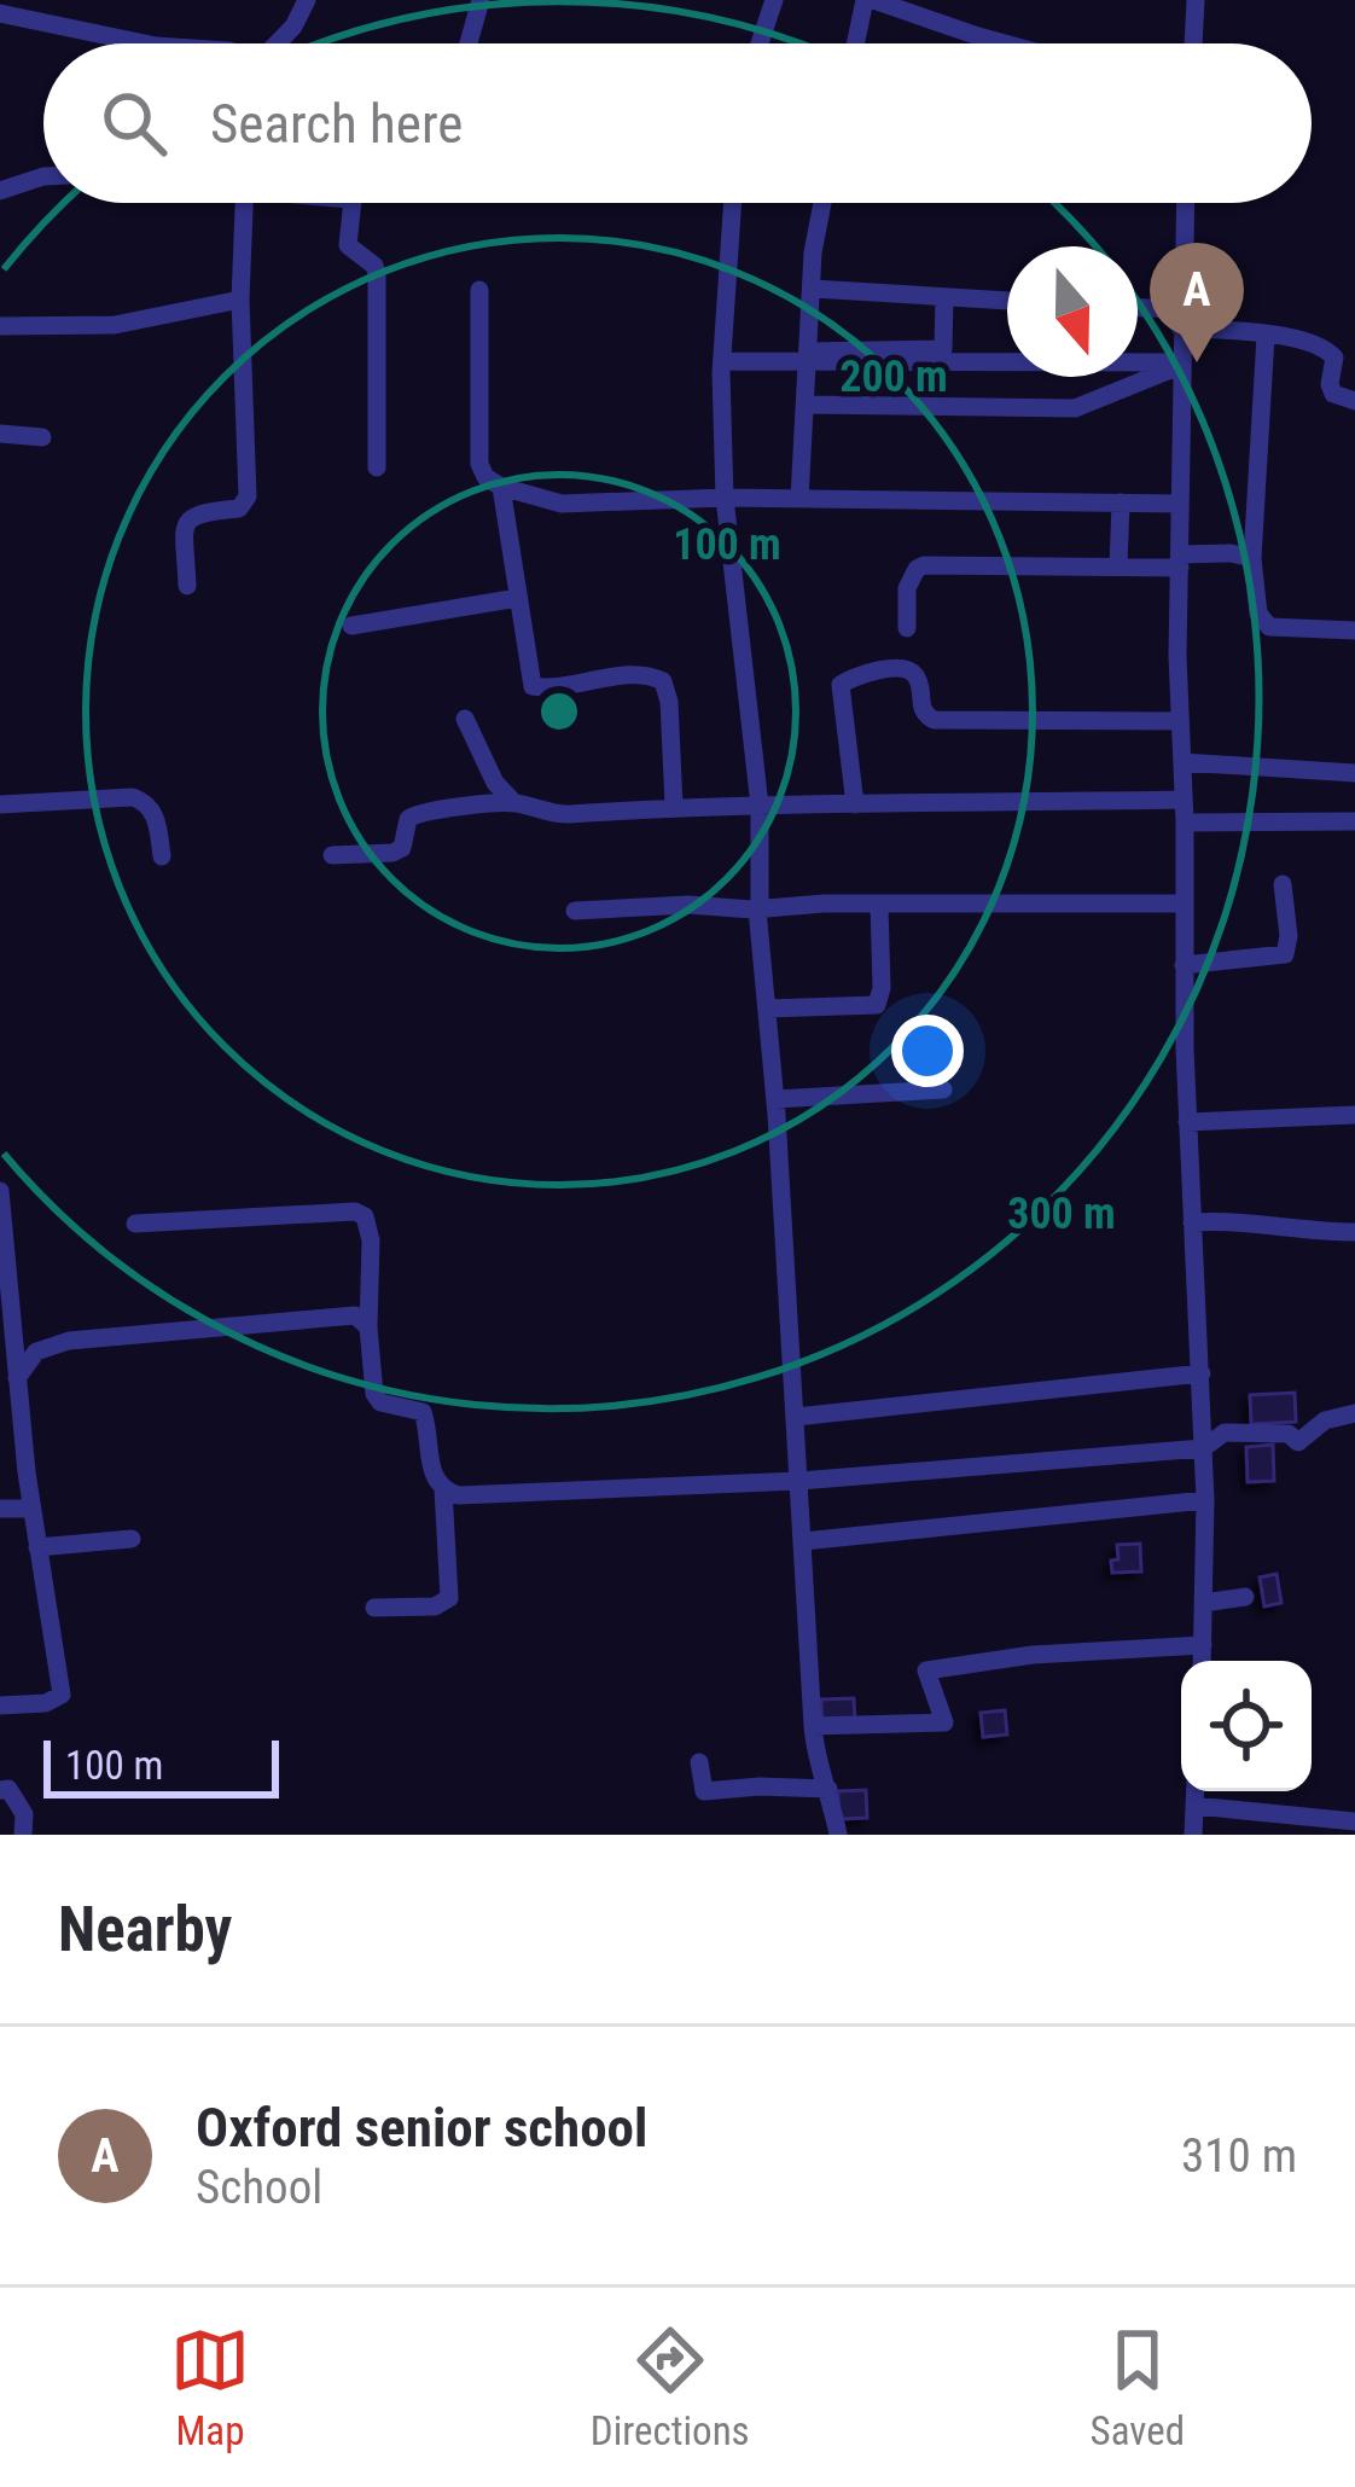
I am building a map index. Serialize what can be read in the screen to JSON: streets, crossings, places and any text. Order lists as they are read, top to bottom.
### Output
{
  "scale_bar": "100 m",
  "north": "bottom",
  "page": {
    "search": "Search here",
    "pins": "A",
    "scale": "100 m",
    "heading": "Nearby",
    "list": [
      {
        "mark": "A",
        "name": "Oxford senior school",
        "note": "School",
        "value": "310 m"
      }
    ],
    "nav": ["Map", "Directions", "Saved"]
  },
  "rings": ["200 m", "100 m", "300 m"]
}
